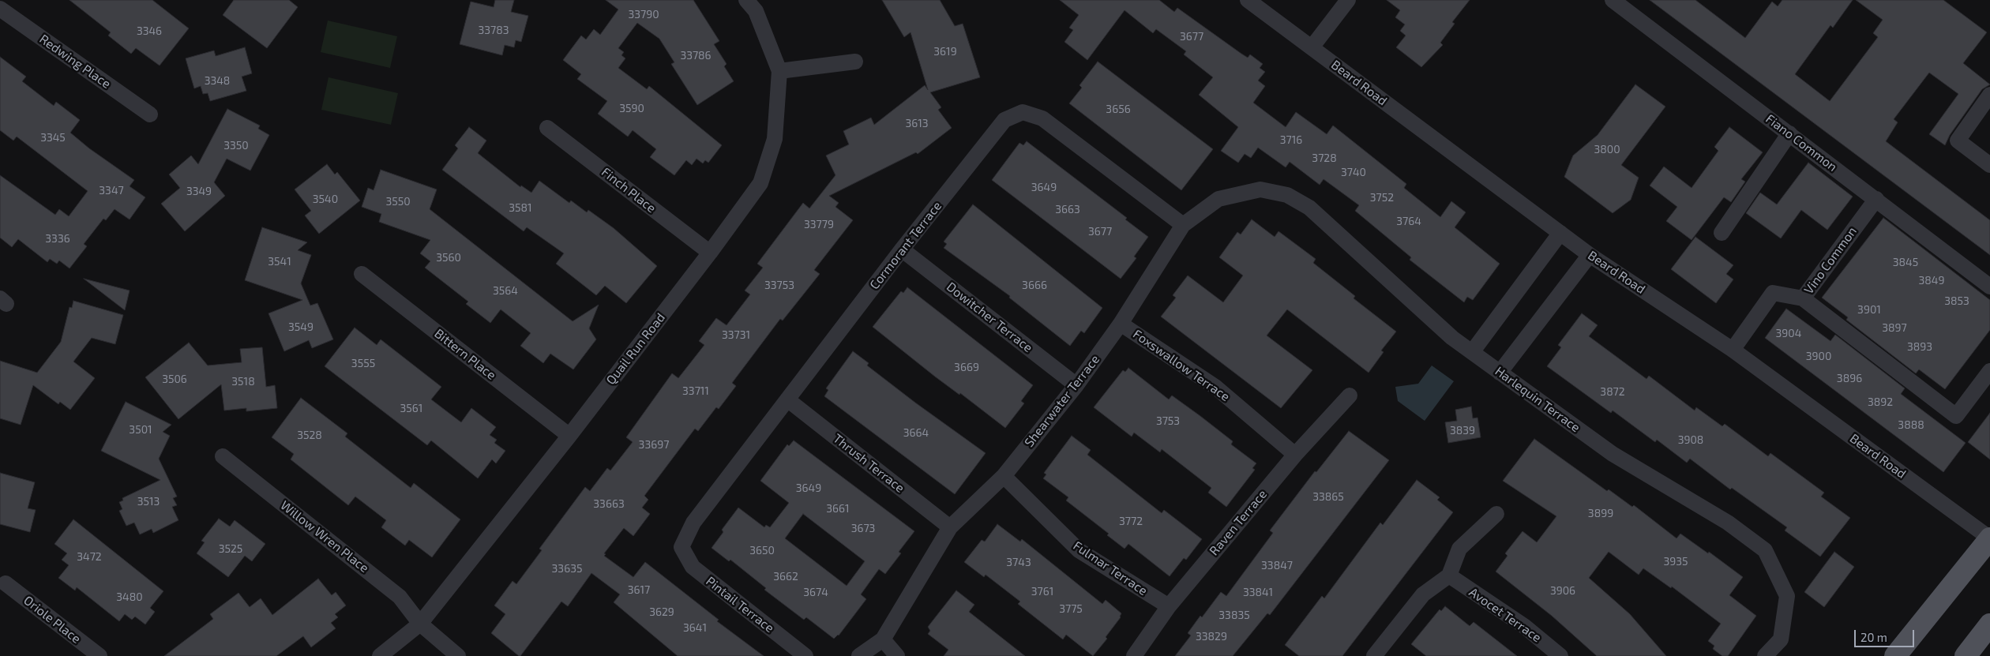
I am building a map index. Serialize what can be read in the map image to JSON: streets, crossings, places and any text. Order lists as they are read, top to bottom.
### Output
{
  "streets": {
    "street": [
      "Redwing Place",
      "Beard Road",
      "Fiano Common",
      "Finch Place",
      "Cormorant Terrace",
      "Vino Common",
      "Dowitcher Terrace",
      "Quail Run Road",
      "Bittern Place",
      "Foxswallow Terrace",
      "Harlequin Terrace",
      "Shearwater Terrace",
      "Thrush Terrace",
      "Raven Terrace",
      "Willow Wren Place",
      "Fulmar Terrace",
      "Pintail Terrace",
      "Avocet Terrace",
      "Oriole Place"
    ]
  },
  "crossings": [
    ["Beard Road", "Vino Common"],
    ["Fiano Common", "Vino Common"],
    ["Finch Place", "Quail Run Road"],
    ["Cormorant Terrace", "Dowitcher Terrace"],
    ["Cormorant Terrace", "Shearwater Terrace"],
    ["Cormorant Terrace", "Thrush Terrace"],
    ["Cormorant Terrace", "Pintail Terrace"],
    ["Dowitcher Terrace", "Shearwater Terrace"],
    ["Quail Run Road", "Bittern Place"],
    ["Quail Run Road", "Willow Wren Place"],
    ["Foxswallow Terrace", "Shearwater Terrace"],
    ["Foxswallow Terrace", "Raven Terrace"],
    ["Harlequin Terrace", "Shearwater Terrace"],
    ["Shearwater Terrace", "Thrush Terrace"],
    ["Shearwater Terrace", "Fulmar Terrace"],
    ["Raven Terrace", "Fulmar Terrace"]
  ],
  "house_numbers": [
    "33790",
    "33783",
    "3346",
    "3677",
    "3619",
    "33786",
    "3348",
    "3590",
    "3656",
    "3613",
    "3345",
    "3716",
    "3350",
    "3800",
    "3728",
    "3740",
    "3649",
    "3347",
    "3349",
    "3752",
    "3540",
    "3550",
    "3581",
    "3663",
    "3764",
    "33779",
    "3677",
    "3336",
    "3560",
    "3541",
    "3845",
    "3849",
    "33753",
    "3666",
    "3564",
    "3853",
    "3901",
    "3549",
    "3897",
    "3904",
    "33731",
    "3893",
    "3900",
    "3555",
    "3669",
    "3896",
    "3506",
    "3518",
    "33711",
    "3872",
    "3892",
    "3561",
    "3753",
    "3888",
    "3501",
    "3839",
    "3664",
    "3528",
    "3908",
    "33697",
    "3649",
    "33865",
    "3513",
    "33663",
    "3661",
    "3899",
    "3772",
    "3673",
    "3525",
    "3650",
    "3472",
    "3935",
    "3743",
    "33847",
    "33635",
    "3662",
    "3617",
    "3906",
    "3761",
    "3674",
    "33841",
    "3480",
    "3775",
    "3629",
    "33835",
    "3641",
    "33829"
  ],
  "scale_bar": "20 m"
}
